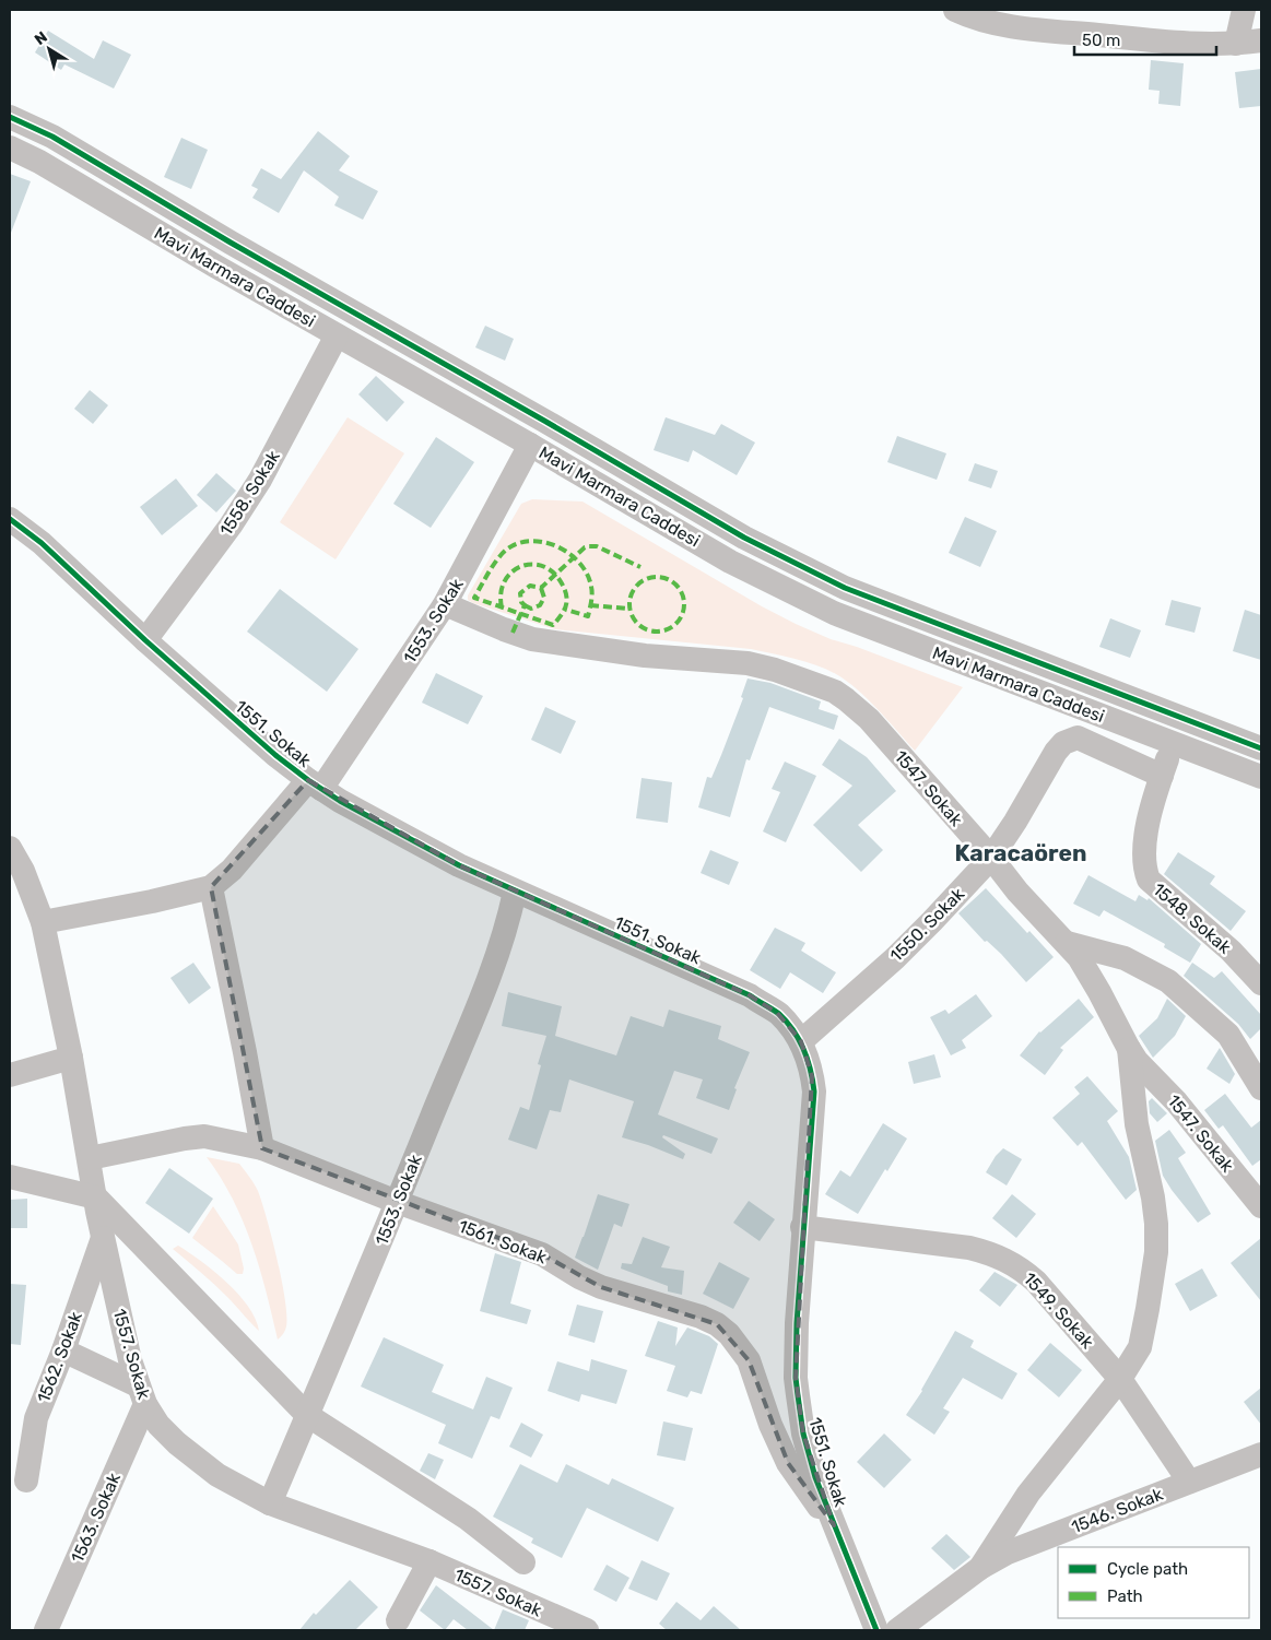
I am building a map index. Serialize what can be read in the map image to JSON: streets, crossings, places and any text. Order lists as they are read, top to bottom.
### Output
{
  "streets": {
    "street": [
      "Mavi Marmara Caddesi",
      "1558. Sokak",
      "1553. Sokak",
      "1551. Sokak",
      "1547. Sokak",
      "1548. Sokak",
      "1550. Sokak",
      "1561. Sokak",
      "1549. Sokak",
      "1557. Sokak",
      "1562. Sokak",
      "1546. Sokak",
      "1563. Sokak"
    ]
  },
  "crossings": [
    ["Mavi Marmara Caddesi", "1558. Sokak"],
    ["Mavi Marmara Caddesi", "1553. Sokak"],
    ["Mavi Marmara Caddesi", "1548. Sokak"],
    ["1558. Sokak", "1551. Sokak"],
    ["1553. Sokak", "1551. Sokak"],
    ["1553. Sokak", "1547. Sokak"],
    ["1553. Sokak", "1561. Sokak"],
    ["1553. Sokak", "1557. Sokak"],
    ["1551. Sokak", "1550. Sokak"],
    ["1551. Sokak", "1561. Sokak"],
    ["1551. Sokak", "1549. Sokak"],
    ["1547. Sokak", "1550. Sokak"],
    ["1548. Sokak", "1550. Sokak"],
    ["1561. Sokak", "1557. Sokak"],
    ["1549. Sokak", "1546. Sokak"],
    ["1557. Sokak", "1562. Sokak"],
    ["1557. Sokak", "1563. Sokak"]
  ],
  "districts": ["Karacaören"],
  "legend": ["Cycle path", "Path"],
  "scale_bar": "50 m",
  "north": "top left"
}
